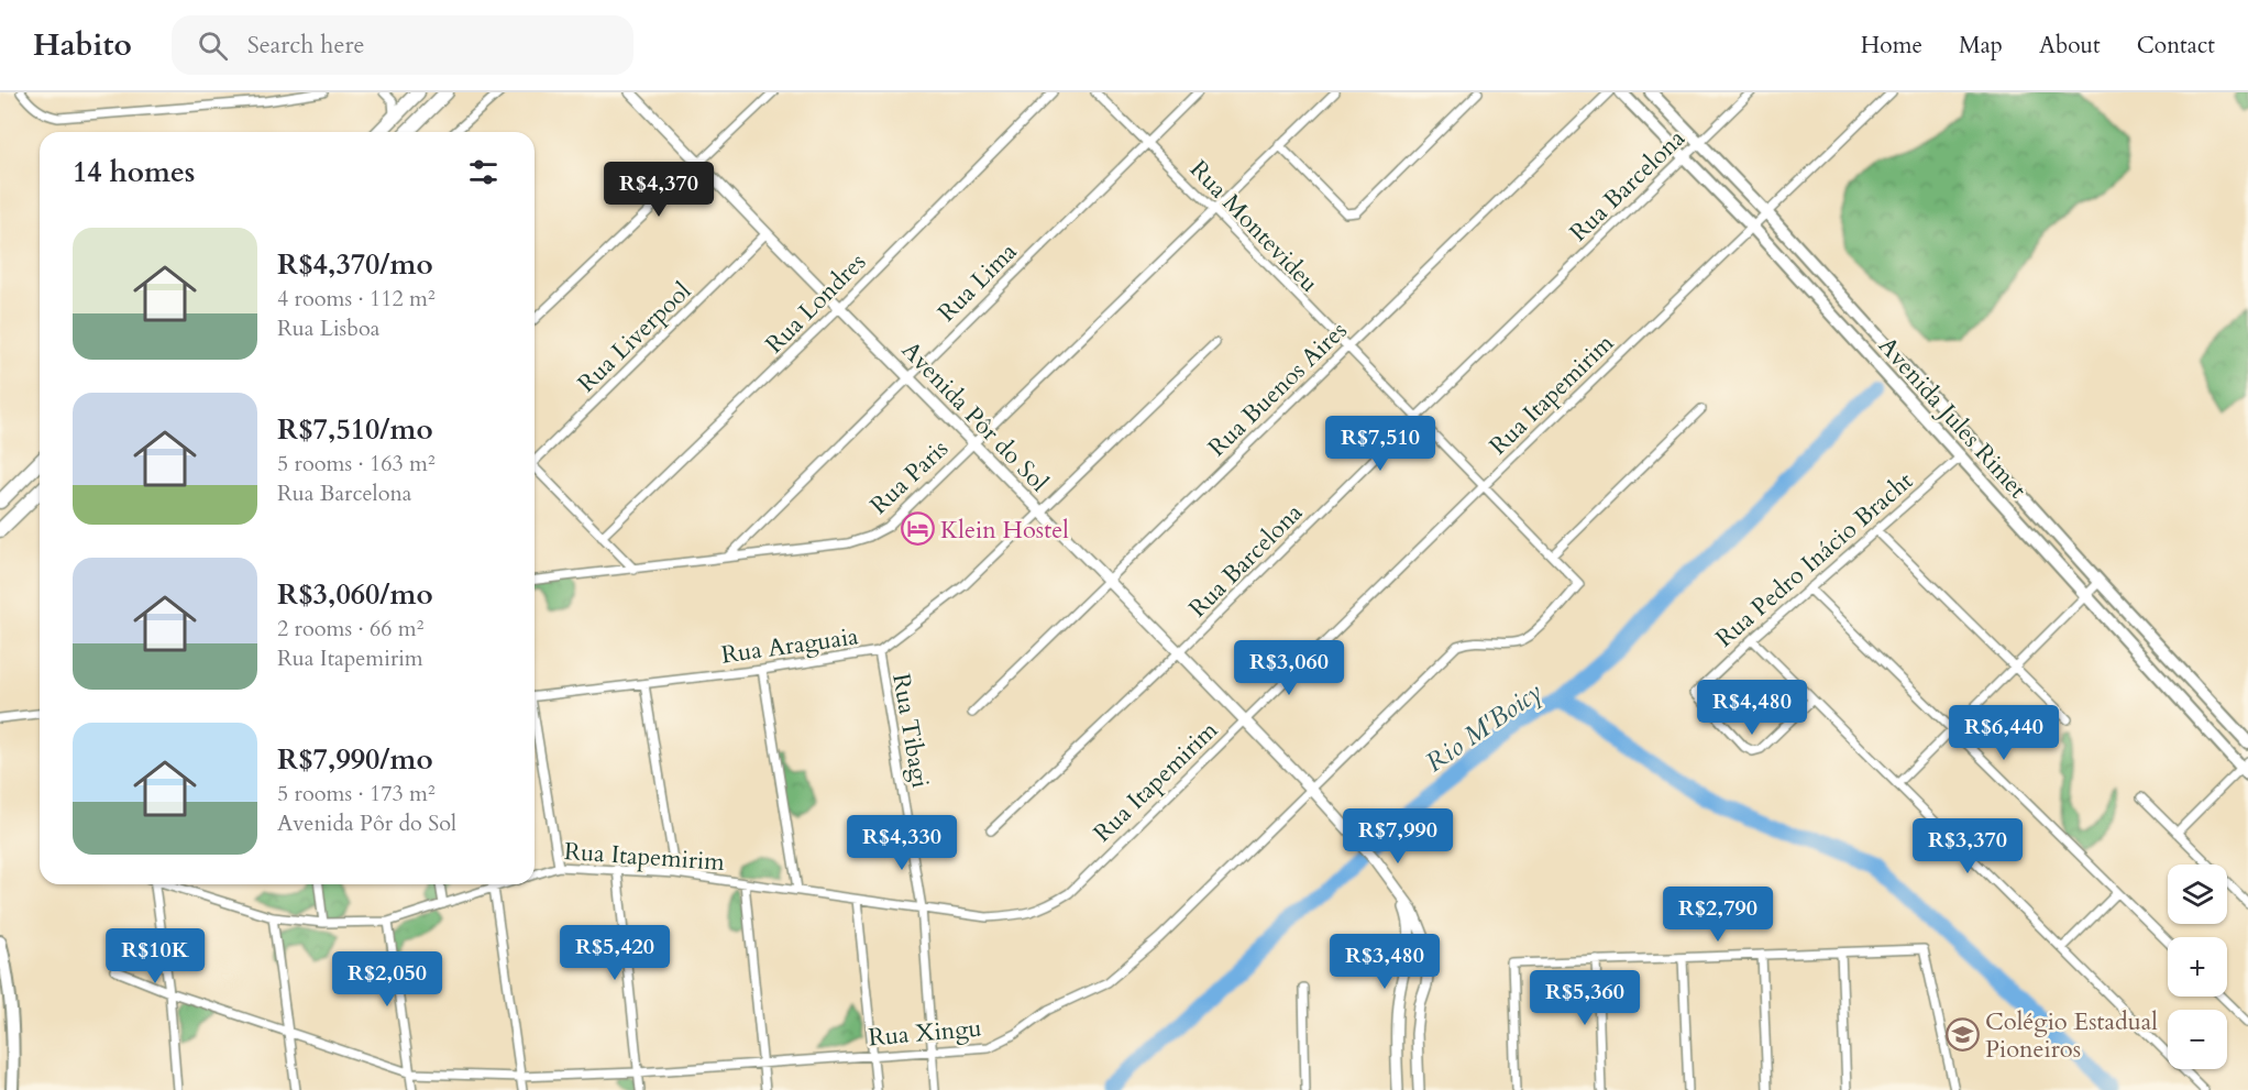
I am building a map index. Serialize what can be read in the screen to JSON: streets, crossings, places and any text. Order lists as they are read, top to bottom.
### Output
{
  "streets": {
    "main road": ["Avenida Jules Rimet"],
    "street": [
      "Rua Barcelona",
      "Rua Montevideu",
      "Rua Lima",
      "Rua Londres",
      "Rua Liverpool",
      "Rua Buenos Aires",
      "Rua Itapemirim",
      "Avenida Pôr do Sol",
      "Rua Paris",
      "Rua Pedro Inácio Bracht",
      "Rua Araguaia",
      "Rua Tibagi",
      "Rua Xingu"
    ]
  },
  "crossings": [
    ["Rua Barcelona", "Rua Montevideu"],
    ["Rua Barcelona", "Avenida Pôr do Sol"],
    ["Rua Barcelona", "Avenida Jules Rimet"],
    ["Rua Montevideu", "Rua Lima"],
    ["Rua Montevideu", "Rua Buenos Aires"],
    ["Rua Montevideu", "Rua Itapemirim"],
    ["Rua Montevideu", "Rua Paris"],
    ["Rua Montevideu", "Rua Xingu"],
    ["Rua Lima", "Avenida Pôr do Sol"],
    ["Rua Lima", "Rua Paris"],
    ["Rua Londres", "Avenida Pôr do Sol"],
    ["Rua Liverpool", "Avenida Pôr do Sol"],
    ["Rua Buenos Aires", "Avenida Pôr do Sol"],
    ["Rua Itapemirim", "Avenida Pôr do Sol"],
    ["Rua Itapemirim", "Avenida Jules Rimet"],
    ["Rua Itapemirim", "Rua Tibagi"],
    ["Avenida Pôr do Sol", "Rua Paris"],
    ["Avenida Pôr do Sol", "Rua Araguaia"],
    ["Avenida Pôr do Sol", "Rua Xingu"],
    ["Avenida Jules Rimet", "Rua Pedro Inácio Bracht"],
    ["Rua Araguaia", "Rua Tibagi"],
    ["Rua Tibagi", "Rua Xingu"]
  ],
  "water": ["Rio M'Boicy"],
  "places": {
    "hotel": ["Klein Hostel"],
    "school or university": ["Colégio Estadual Pioneiros"]
  },
  "page": {
    "header": "Habito",
    "search": "Search here",
    "nav": [
      "Home",
      "Map",
      "About",
      "Contact"
    ],
    "heading": "14 homes",
    "price": [
      "R$4,370",
      "R$7,510",
      "R$3,060",
      "R$4,480",
      "R$6,440",
      "R$7,990",
      "R$4,330",
      "R$3,370",
      "R$2,790",
      "R$5,420",
      "R$10K",
      "R$3,480",
      "R$2,050",
      "R$5,360"
    ],
    "list": [
      {
        "name": "R$4,370/mo",
        "note": "4 rooms · 112 m² · Rua Lisboa"
      },
      {
        "name": "R$7,510/mo",
        "note": "5 rooms · 163 m² · Rua Barcelona"
      },
      {
        "name": "R$3,060/mo",
        "note": "2 rooms · 66 m² · Rua Itapemirim"
      },
      {
        "name": "R$7,990/mo",
        "note": "5 rooms · 173 m² · Avenida Pôr do Sol"
      }
    ],
    "map_buttons": ["+", "−"]
  }
}
